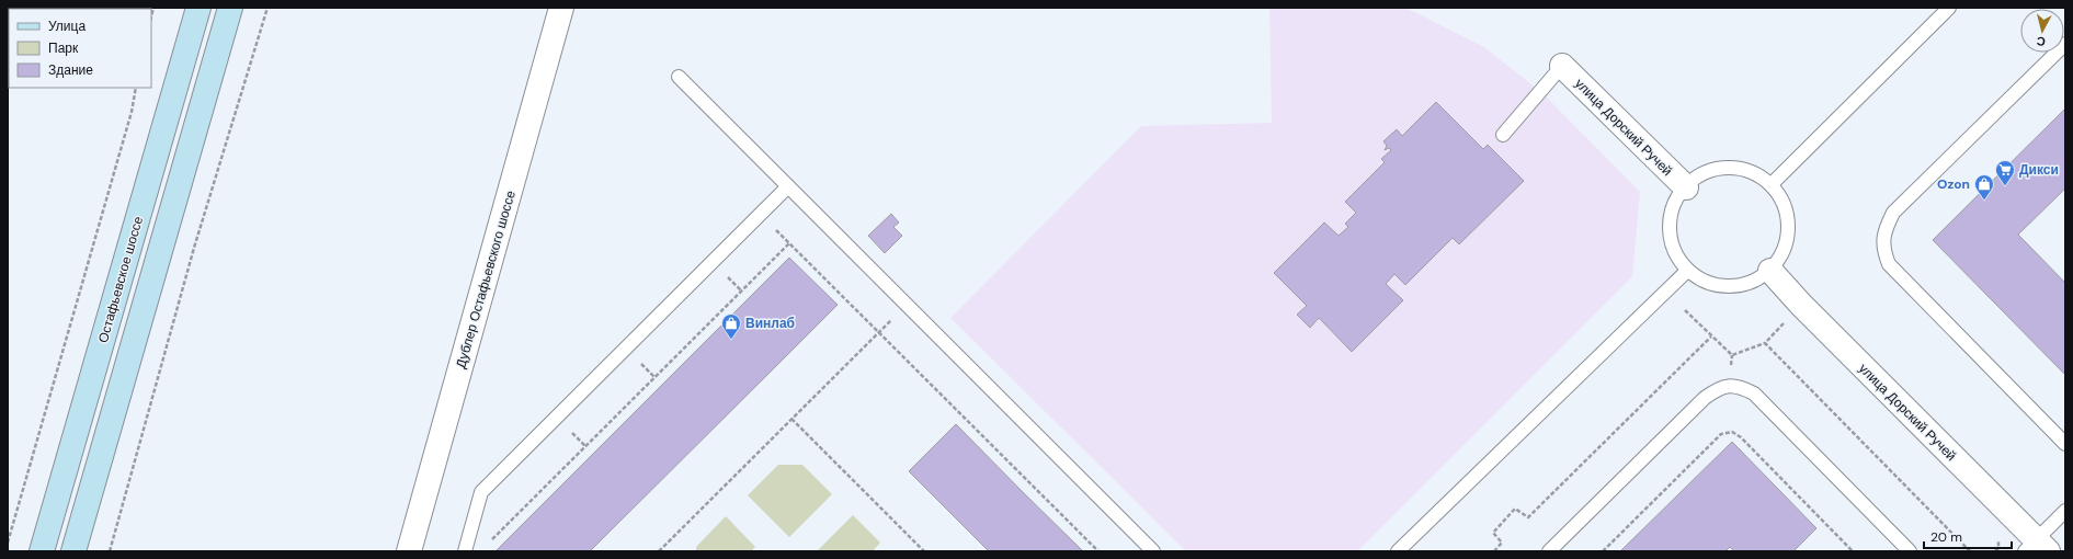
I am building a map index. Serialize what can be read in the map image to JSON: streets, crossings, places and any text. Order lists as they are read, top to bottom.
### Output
{
  "streets": {
    "main road": ["Остафьевское шоссе"],
    "street": ["улица Дорский Ручей", "Дублер Остафьевского шоссе"]
  },
  "places": {
    "supermarket": ["Дикси"],
    "shop": ["Ozon", "Винлаб"]
  },
  "legend": ["Улица", "Парк", "Здание"],
  "scale_bar": "20 m",
  "north": "bottom"
}
